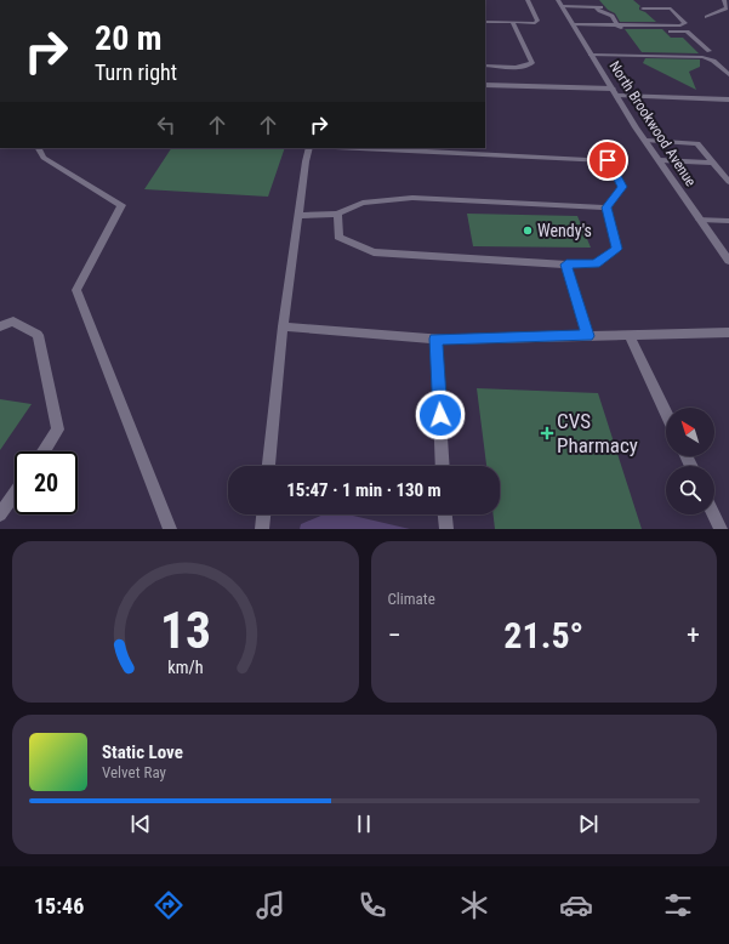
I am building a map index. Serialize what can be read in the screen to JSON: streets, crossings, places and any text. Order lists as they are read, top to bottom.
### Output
{
  "streets": {
    "street": ["North Brookwood Avenue"]
  },
  "places": {
    "other": ["Wendy's"],
    "health": ["CVS Pharmacy"]
  },
  "north": "top left",
  "page": {
    "turn": ["20 m", "Turn right"],
    "limit": "20",
    "trip": "15:47 · 1 min · 130 m",
    "tile": "Climate",
    "heat": ["−", "21.5°", "+"],
    "song": ["Static Love", "Velvet Ray"],
    "tabs": "15:46",
    "gauge": ["13", "km/h"]
  }
}
